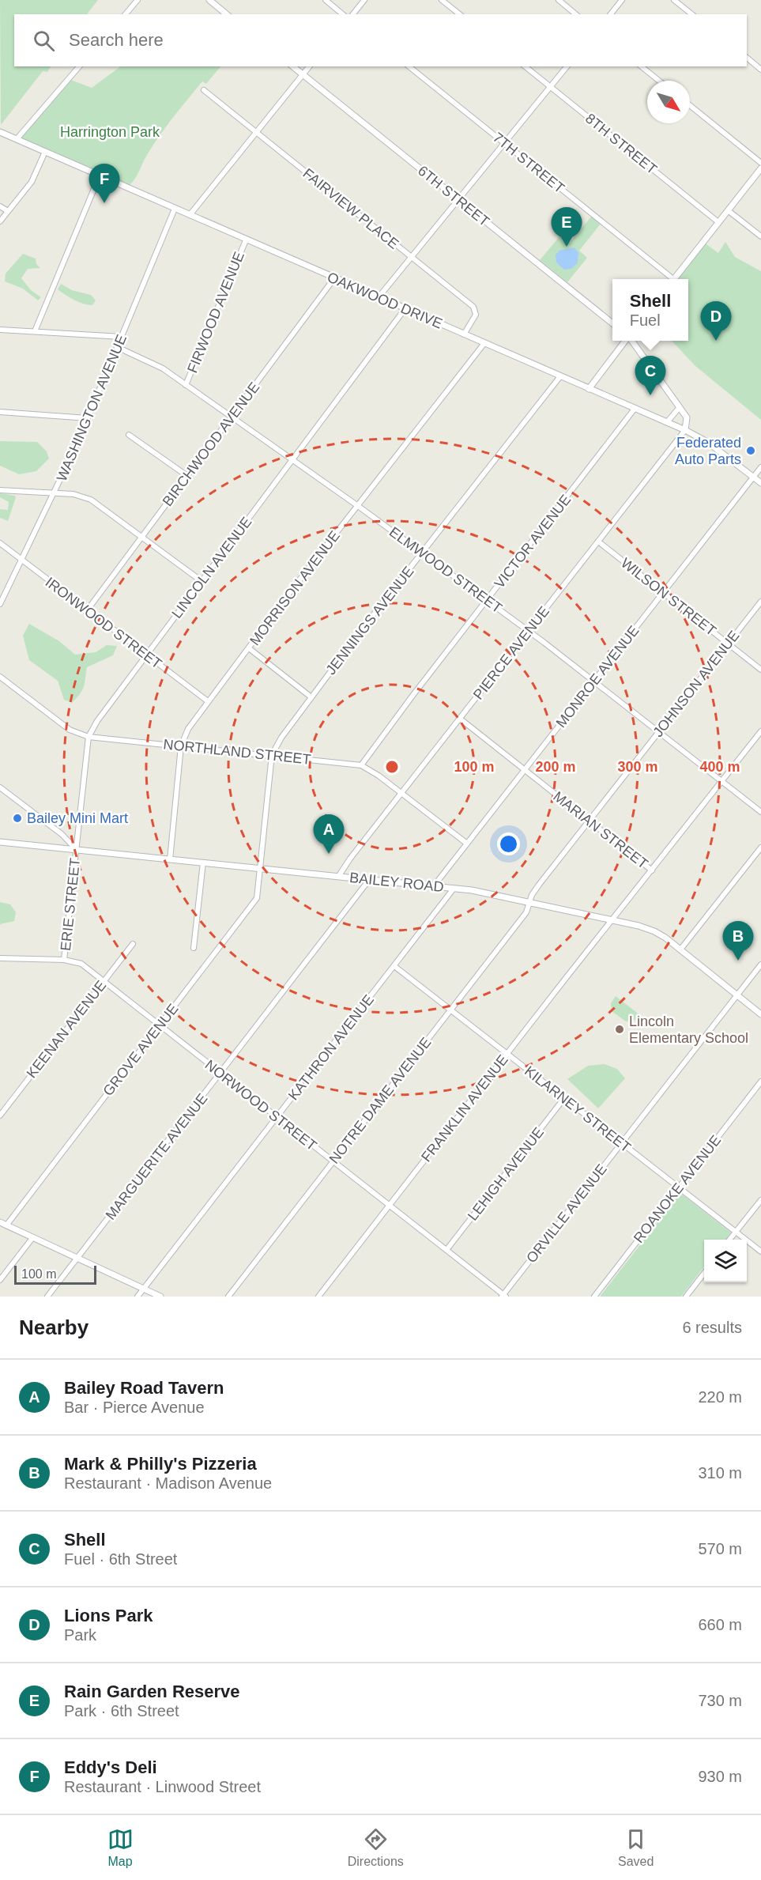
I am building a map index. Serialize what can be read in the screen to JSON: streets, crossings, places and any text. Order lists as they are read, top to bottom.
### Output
{
  "streets": {
    "street": [
      "8TH STREET",
      "7TH STREET",
      "6TH STREET",
      "FAIRVIEW PLACE",
      "OAKWOOD DRIVE",
      "FIRWOOD AVENUE",
      "WASHINGTON AVENUE",
      "BIRCHWOOD AVENUE",
      "VICTOR AVENUE",
      "LINCOLN AVENUE",
      "ELMWOOD STREET",
      "MORRISON AVENUE",
      "WILSON STREET",
      "JENNINGS AVENUE",
      "IRONWOOD STREET",
      "PIERCE AVENUE",
      "MONROE AVENUE",
      "JOHNSON AVENUE",
      "NORTHLAND STREET",
      "MARIAN STREET",
      "BAILEY ROAD",
      "ERIE STREET",
      "KEENAN AVENUE",
      "KATHRON AVENUE",
      "GROVE AVENUE",
      "NOTRE DAME AVENUE",
      "NORWOOD STREET",
      "FRANKLIN AVENUE",
      "KILARNEY STREET",
      "MARGUERITE AVENUE",
      "LEHIGH AVENUE",
      "ROANOKE AVENUE",
      "ORVILLE AVENUE"
    ]
  },
  "crossings": [
    ["FAIRVIEW PLACE", "OAKWOOD DRIVE"],
    ["OAKWOOD DRIVE", "FIRWOOD AVENUE"],
    ["OAKWOOD DRIVE", "WASHINGTON AVENUE"],
    ["OAKWOOD DRIVE", "BIRCHWOOD AVENUE"],
    ["OAKWOOD DRIVE", "VICTOR AVENUE"],
    ["OAKWOOD DRIVE", "LINCOLN AVENUE"],
    ["OAKWOOD DRIVE", "MORRISON AVENUE"],
    ["OAKWOOD DRIVE", "JENNINGS AVENUE"],
    ["OAKWOOD DRIVE", "PIERCE AVENUE"],
    ["OAKWOOD DRIVE", "MONROE AVENUE"],
    ["FIRWOOD AVENUE", "ELMWOOD STREET"],
    ["WASHINGTON AVENUE", "ELMWOOD STREET"],
    ["WASHINGTON AVENUE", "IRONWOOD STREET"],
    ["BIRCHWOOD AVENUE", "ELMWOOD STREET"],
    ["BIRCHWOOD AVENUE", "IRONWOOD STREET"],
    ["VICTOR AVENUE", "ELMWOOD STREET"],
    ["VICTOR AVENUE", "NORTHLAND STREET"],
    ["LINCOLN AVENUE", "ELMWOOD STREET"],
    ["LINCOLN AVENUE", "IRONWOOD STREET"],
    ["LINCOLN AVENUE", "NORTHLAND STREET"],
    ["LINCOLN AVENUE", "BAILEY ROAD"],
    ["LINCOLN AVENUE", "ERIE STREET"],
    ["ELMWOOD STREET", "MORRISON AVENUE"],
    ["ELMWOOD STREET", "JENNINGS AVENUE"],
    ["ELMWOOD STREET", "PIERCE AVENUE"],
    ["ELMWOOD STREET", "MONROE AVENUE"],
    ["ELMWOOD STREET", "JOHNSON AVENUE"],
    ["ELMWOOD STREET", "FRANKLIN AVENUE"],
    ["MORRISON AVENUE", "IRONWOOD STREET"],
    ["MORRISON AVENUE", "NORTHLAND STREET"],
    ["MORRISON AVENUE", "BAILEY ROAD"],
    ["WILSON STREET", "PIERCE AVENUE"],
    ["WILSON STREET", "MONROE AVENUE"],
    ["WILSON STREET", "JOHNSON AVENUE"],
    ["JENNINGS AVENUE", "NORTHLAND STREET"],
    ["JENNINGS AVENUE", "BAILEY ROAD"],
    ["JENNINGS AVENUE", "GROVE AVENUE"],
    ["PIERCE AVENUE", "NORTHLAND STREET"],
    ["PIERCE AVENUE", "MARIAN STREET"],
    ["PIERCE AVENUE", "BAILEY ROAD"],
    ["MONROE AVENUE", "NORTHLAND STREET"],
    ["MONROE AVENUE", "MARIAN STREET"],
    ["MONROE AVENUE", "BAILEY ROAD"],
    ["JOHNSON AVENUE", "MARIAN STREET"],
    ["JOHNSON AVENUE", "BAILEY ROAD"],
    ["JOHNSON AVENUE", "NOTRE DAME AVENUE"],
    ["MARIAN STREET", "FRANKLIN AVENUE"],
    ["BAILEY ROAD", "ERIE STREET"],
    ["BAILEY ROAD", "KATHRON AVENUE"],
    ["BAILEY ROAD", "GROVE AVENUE"],
    ["BAILEY ROAD", "NOTRE DAME AVENUE"],
    ["BAILEY ROAD", "FRANKLIN AVENUE"],
    ["BAILEY ROAD", "MARGUERITE AVENUE"],
    ["BAILEY ROAD", "ORVILLE AVENUE"],
    ["ERIE STREET", "NORWOOD STREET"],
    ["KEENAN AVENUE", "NORWOOD STREET"],
    ["KATHRON AVENUE", "NORWOOD STREET"],
    ["KATHRON AVENUE", "KILARNEY STREET"],
    ["GROVE AVENUE", "NORWOOD STREET"],
    ["NOTRE DAME AVENUE", "NORWOOD STREET"],
    ["NOTRE DAME AVENUE", "KILARNEY STREET"],
    ["NORWOOD STREET", "FRANKLIN AVENUE"],
    ["NORWOOD STREET", "MARGUERITE AVENUE"],
    ["NORWOOD STREET", "LEHIGH AVENUE"],
    ["NORWOOD STREET", "ORVILLE AVENUE"],
    ["FRANKLIN AVENUE", "KILARNEY STREET"],
    ["KILARNEY STREET", "LEHIGH AVENUE"],
    ["KILARNEY STREET", "ROANOKE AVENUE"],
    ["KILARNEY STREET", "ORVILLE AVENUE"]
  ],
  "parks": ["Harrington Park"],
  "places": ["Federated Auto Parts", "Bailey Mini Mart", "Lincoln Elementary School"],
  "scale_bar": "100 m",
  "north": "bottom right",
  "page": {
    "search": "Search here",
    "pins": [
      "F",
      "E",
      "D",
      "C",
      "A",
      "B"
    ],
    "popup": ["Shell", "Fuel"],
    "scale": "100 m",
    "heading": ["Nearby", "6 results"],
    "list": [
      {
        "mark": "A",
        "name": "Bailey Road Tavern",
        "note": "Bar · Pierce Avenue",
        "value": "220 m"
      },
      {
        "mark": "B",
        "name": "Mark & Philly's Pizzeria",
        "note": "Restaurant · Madison Avenue",
        "value": "310 m"
      },
      {
        "mark": "C",
        "name": "Shell",
        "note": "Fuel · 6th Street",
        "value": "570 m"
      },
      {
        "mark": "D",
        "name": "Lions Park",
        "note": "Park",
        "value": "660 m"
      },
      {
        "mark": "E",
        "name": "Rain Garden Reserve",
        "note": "Park · 6th Street",
        "value": "730 m"
      },
      {
        "mark": "F",
        "name": "Eddy's Deli",
        "note": "Restaurant · Linwood Street",
        "value": "930 m"
      }
    ],
    "nav": ["Map", "Directions", "Saved"]
  },
  "rings": [
    "100 m",
    "200 m",
    "300 m",
    "400 m"
  ]
}
